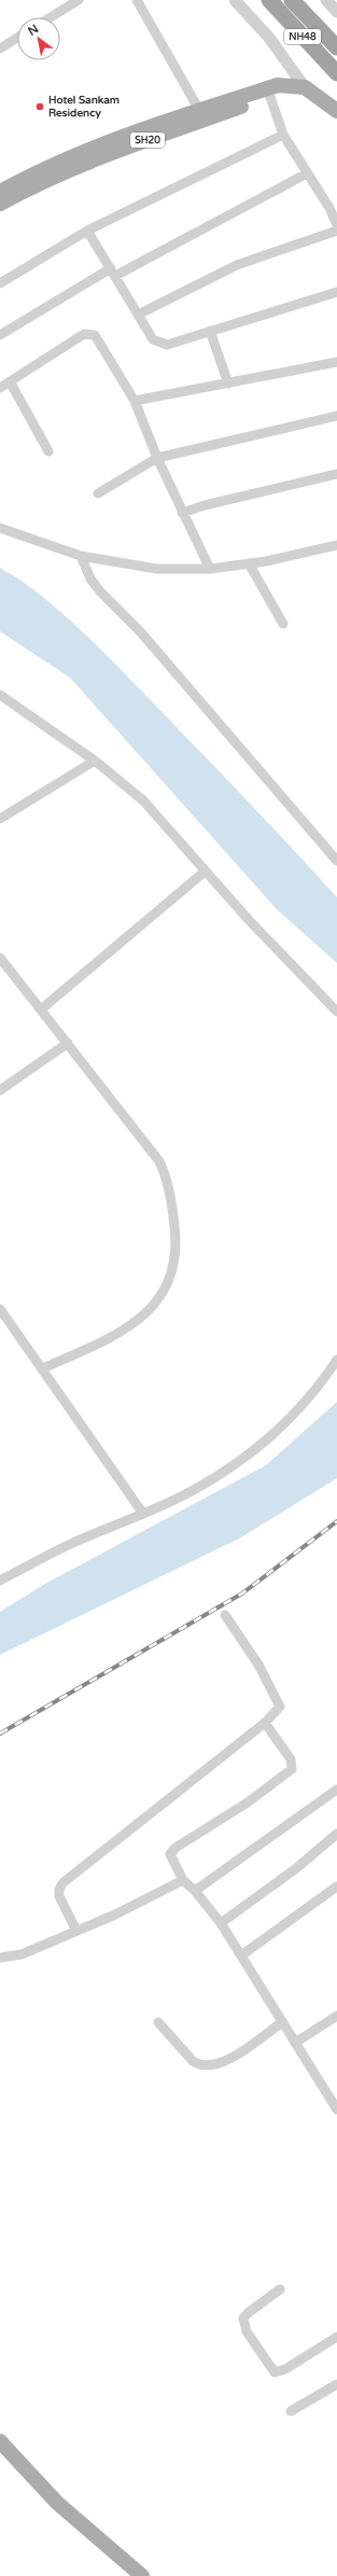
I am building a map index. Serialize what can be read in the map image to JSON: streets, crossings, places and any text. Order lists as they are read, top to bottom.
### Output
{
  "streets": {
    "highway": ["NH48"],
    "main road": ["SH20"]
  },
  "places": ["Hotel Sankam Residency"],
  "north": "top left"
}
